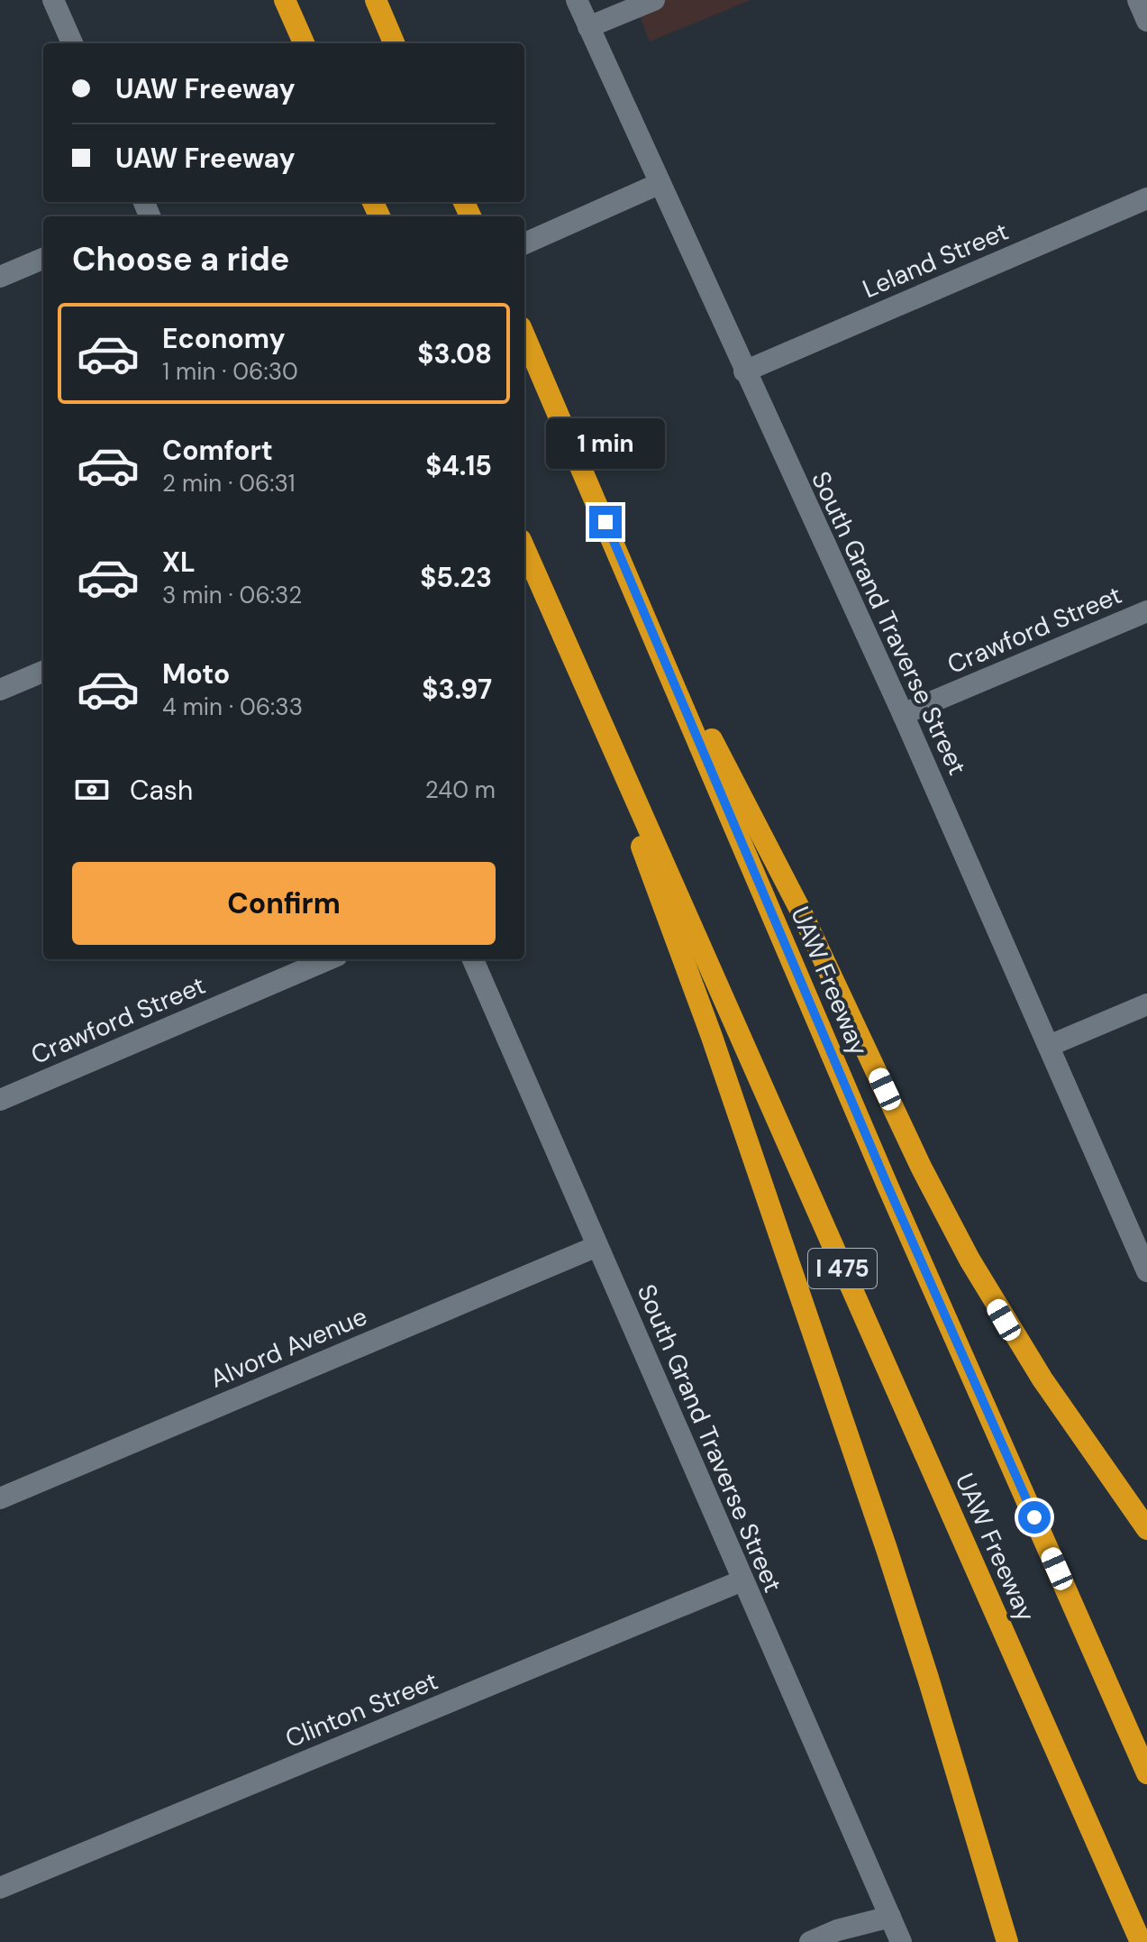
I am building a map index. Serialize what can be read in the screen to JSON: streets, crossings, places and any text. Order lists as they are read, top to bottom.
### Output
{
  "streets": {
    "highway": ["UAW Freeway", "I 475"],
    "street": [
      "Leland Street",
      "South Grand Traverse Street",
      "Crawford Street",
      "Alvord Avenue",
      "Clinton Street"
    ]
  },
  "crossings": [
    ["Leland Street", "South Grand Traverse Street"],
    ["South Grand Traverse Street", "Crawford Street"],
    ["South Grand Traverse Street", "Alvord Avenue"],
    ["South Grand Traverse Street", "Clinton Street"]
  ],
  "page": {
    "banner": ["UAW Freeway", "UAW Freeway"],
    "heading": "Choose a ride",
    "list": [
      {
        "name": "Economy",
        "note": "1 min · 06:30",
        "value": "$3.08"
      },
      {
        "name": "Comfort",
        "note": "2 min · 06:31",
        "value": "$4.15"
      },
      {
        "name": "XL",
        "note": "3 min · 06:32",
        "value": "$5.23"
      },
      {
        "name": "Moto",
        "note": "4 min · 06:33",
        "value": "$3.97"
      }
    ],
    "bubble": "1 min",
    "pay": ["Cash", "240 m"],
    "buttons": "Confirm"
  }
}
